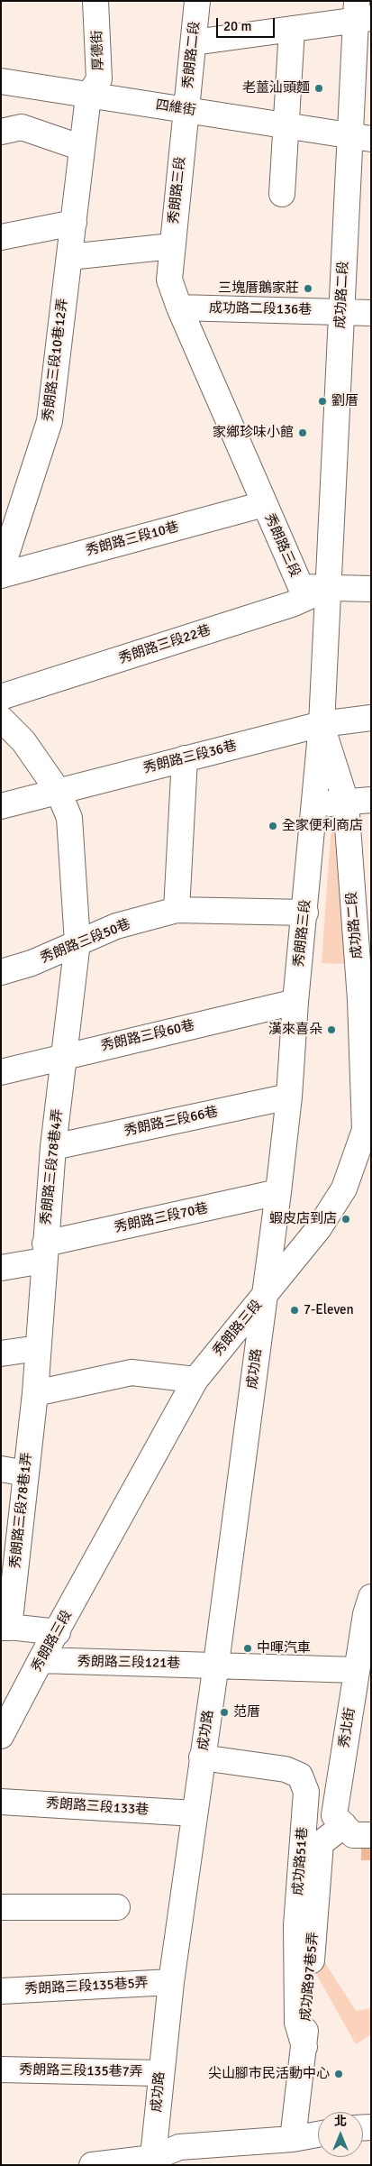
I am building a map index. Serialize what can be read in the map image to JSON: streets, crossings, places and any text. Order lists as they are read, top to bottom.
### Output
{
  "streets": {
    "street": [
      "厚德街",
      "秀朗路二段",
      "四維街",
      "秀朗路三段",
      "成功路二段",
      "成功路二段136巷",
      "秀朗路三段10巷12弄",
      "秀朗路三段10巷",
      "秀朗路三段22巷",
      "秀朗路三段36巷",
      "秀朗路三段50巷",
      "秀朗路三段60巷",
      "秀朗路三段66巷",
      "秀朗路三段78巷4弄",
      "秀朗路三段70巷",
      "成功路",
      "秀朗路三段78巷1弄",
      "秀朗路三段121巷",
      "秀北街",
      "秀朗路三段133巷",
      "成功路51巷",
      "成功路97巷5弄",
      "秀朗路三段135巷5弄",
      "秀朗路三段135巷7弄"
    ]
  },
  "crossings": [
    ["厚德街", "四維街"],
    ["厚德街", "秀朗路三段10巷12弄"],
    ["秀朗路二段", "四維街"],
    ["秀朗路二段", "秀朗路三段"],
    ["四維街", "秀朗路三段"],
    ["四維街", "成功路二段"],
    ["四維街", "秀朗路三段10巷12弄"],
    ["秀朗路三段", "成功路二段"],
    ["秀朗路三段", "成功路二段136巷"],
    ["秀朗路三段", "秀朗路三段10巷"],
    ["秀朗路三段", "秀朗路三段22巷"],
    ["秀朗路三段", "秀朗路三段36巷"],
    ["秀朗路三段", "秀朗路三段50巷"],
    ["秀朗路三段", "秀朗路三段60巷"],
    ["秀朗路三段", "秀朗路三段66巷"],
    ["秀朗路三段", "秀朗路三段70巷"],
    ["秀朗路三段", "成功路"],
    ["秀朗路三段", "秀朗路三段121巷"],
    ["成功路二段", "成功路二段136巷"],
    ["成功路二段", "秀朗路三段22巷"],
    ["成功路二段", "秀朗路三段36巷"],
    ["成功路二段", "成功路"],
    ["秀朗路三段36巷", "秀朗路三段78巷4弄"],
    ["秀朗路三段50巷", "秀朗路三段78巷4弄"],
    ["秀朗路三段60巷", "秀朗路三段78巷4弄"],
    ["秀朗路三段66巷", "秀朗路三段78巷4弄"],
    ["秀朗路三段78巷4弄", "秀朗路三段70巷"],
    ["秀朗路三段78巷4弄", "秀朗路三段78巷1弄"],
    ["成功路", "秀朗路三段121巷"],
    ["成功路", "秀朗路三段133巷"],
    ["成功路", "成功路51巷"],
    ["成功路", "秀朗路三段135巷5弄"],
    ["成功路", "秀朗路三段135巷7弄"],
    ["秀朗路三段121巷", "秀北街"],
    ["秀北街", "成功路97巷5弄"],
    ["成功路51巷", "成功路97巷5弄"]
  ],
  "places": [
    "老薑汕頭麵",
    "三塊厝鵝家莊",
    "劉厝",
    "家鄉珍味小館",
    "全家便利商店",
    "漢來喜朵",
    "蝦皮店到店",
    "7-Eleven",
    "中暉汽車",
    "范厝",
    "尖山腳市民活動中心"
  ],
  "scale_bar": "20 m",
  "north": "top"
}
